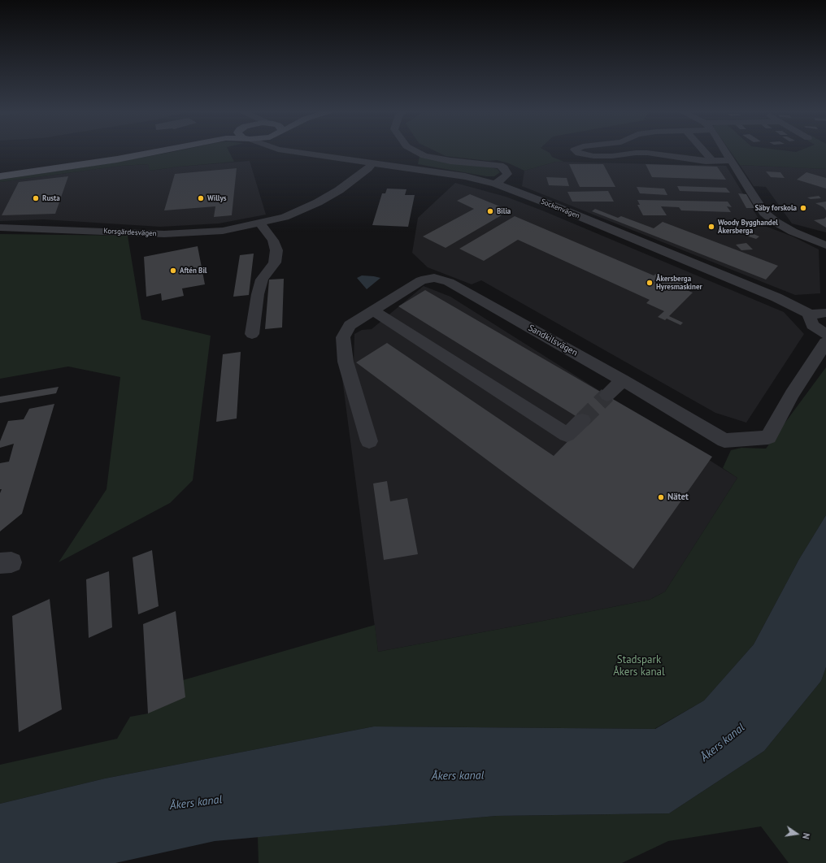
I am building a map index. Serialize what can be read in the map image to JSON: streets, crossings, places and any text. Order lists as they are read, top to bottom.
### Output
{
  "streets": {
    "street": ["Sockenvägen", "Korsgärdesvägen", "Sandkilsvägen"]
  },
  "crossings": [
    ["Sockenvägen", "Korsgärdesvägen"]
  ],
  "water": ["Åkers kanal"],
  "parks": ["Stadspark Åkers kanal"],
  "places": [
    "Rusta",
    "Willys",
    "Säby forskola",
    "Bilia",
    "Woody Bygghandel Åkersberga",
    "Aftén Bil",
    "Åkersberga Hyresmaskiner",
    "Nätet"
  ],
  "north": "right"
}
